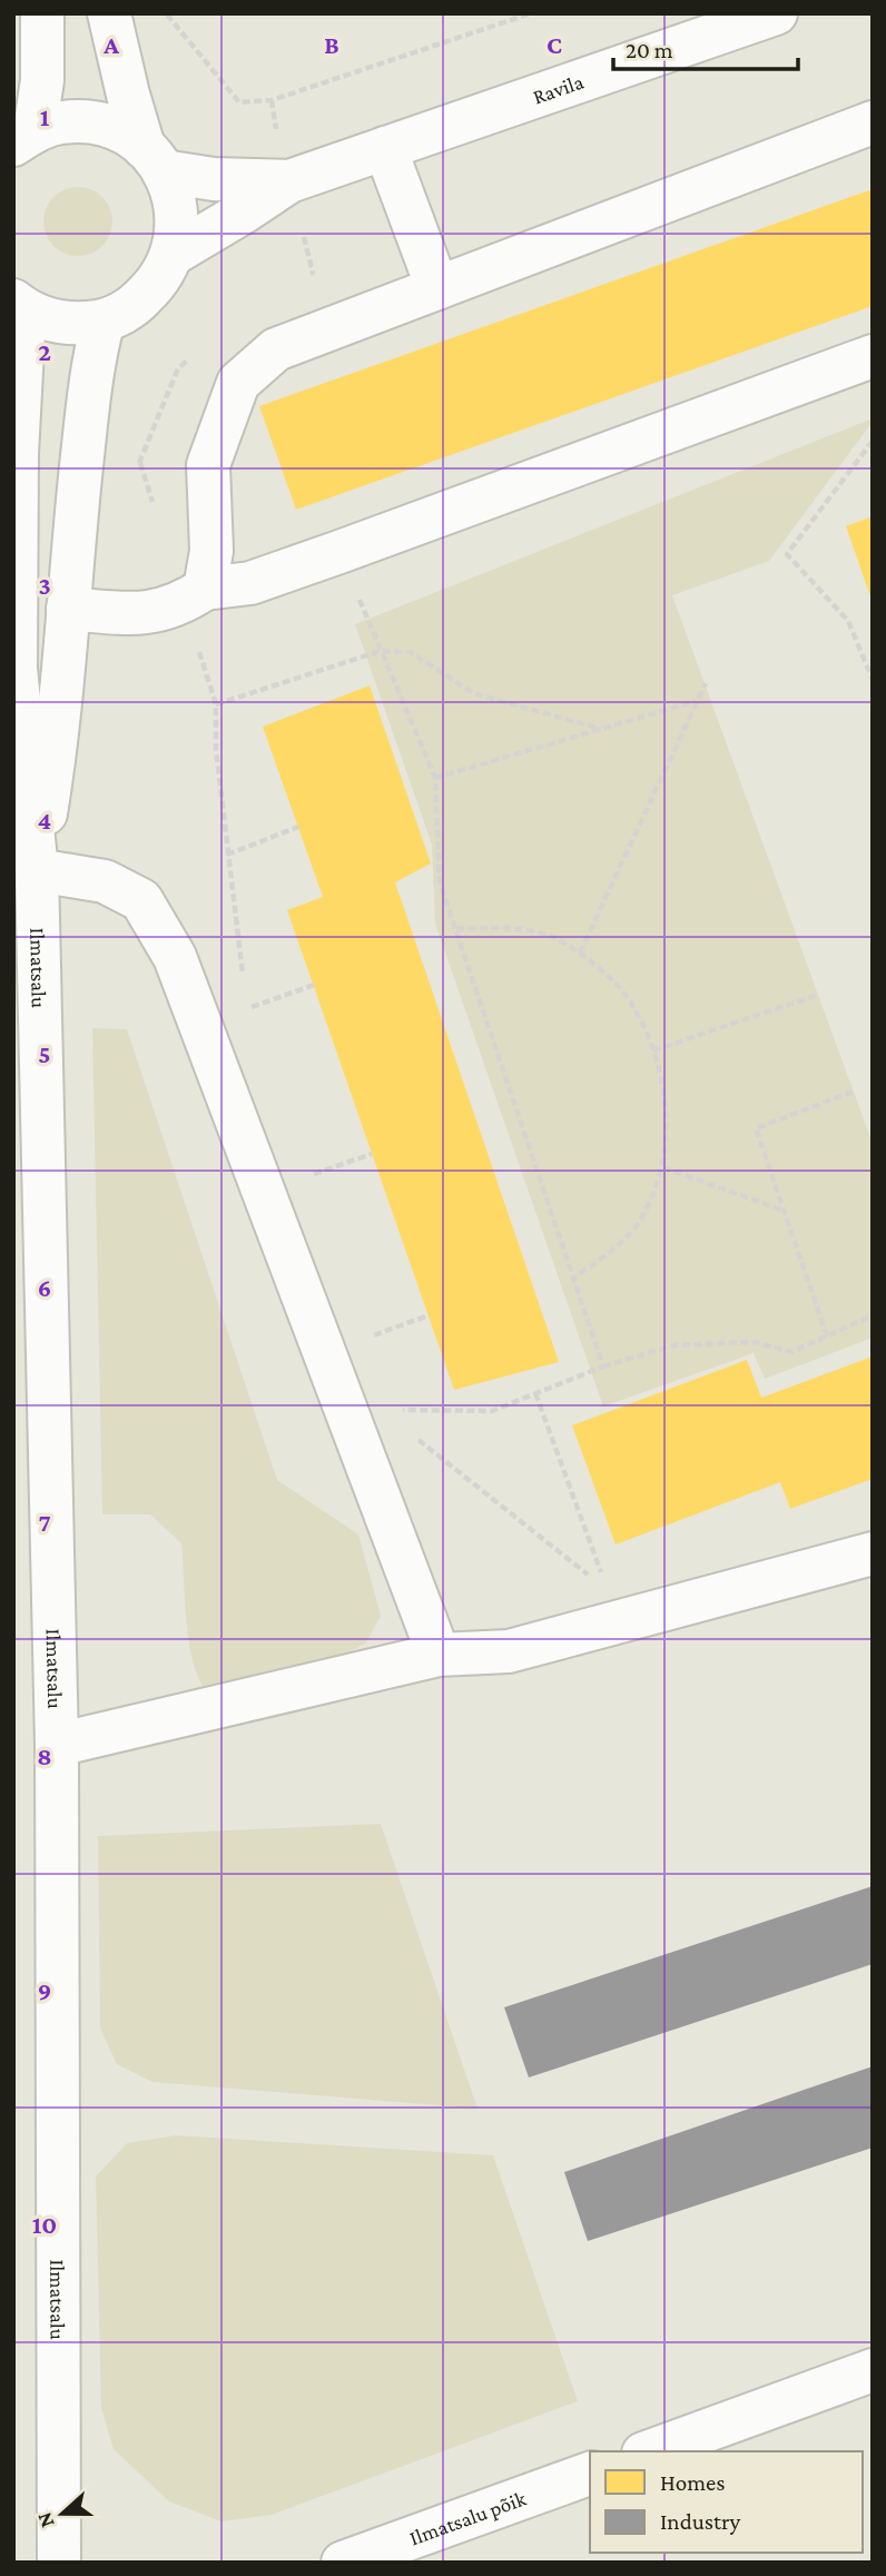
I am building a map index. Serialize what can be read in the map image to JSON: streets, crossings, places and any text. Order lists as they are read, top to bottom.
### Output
{
  "streets": {
    "street": ["Ravila", "Ilmatsalu", "Ilmatsalu põik"]
  },
  "legend": ["Homes", "Industry"],
  "scale_bar": "20 m",
  "north": "left",
  "grid": {
    "columns": ["A", "B", "C"],
    "rows": [
      "1",
      "2",
      "3",
      "4",
      "5",
      "6",
      "7",
      "8",
      "9",
      "10"
    ]
  }
}
